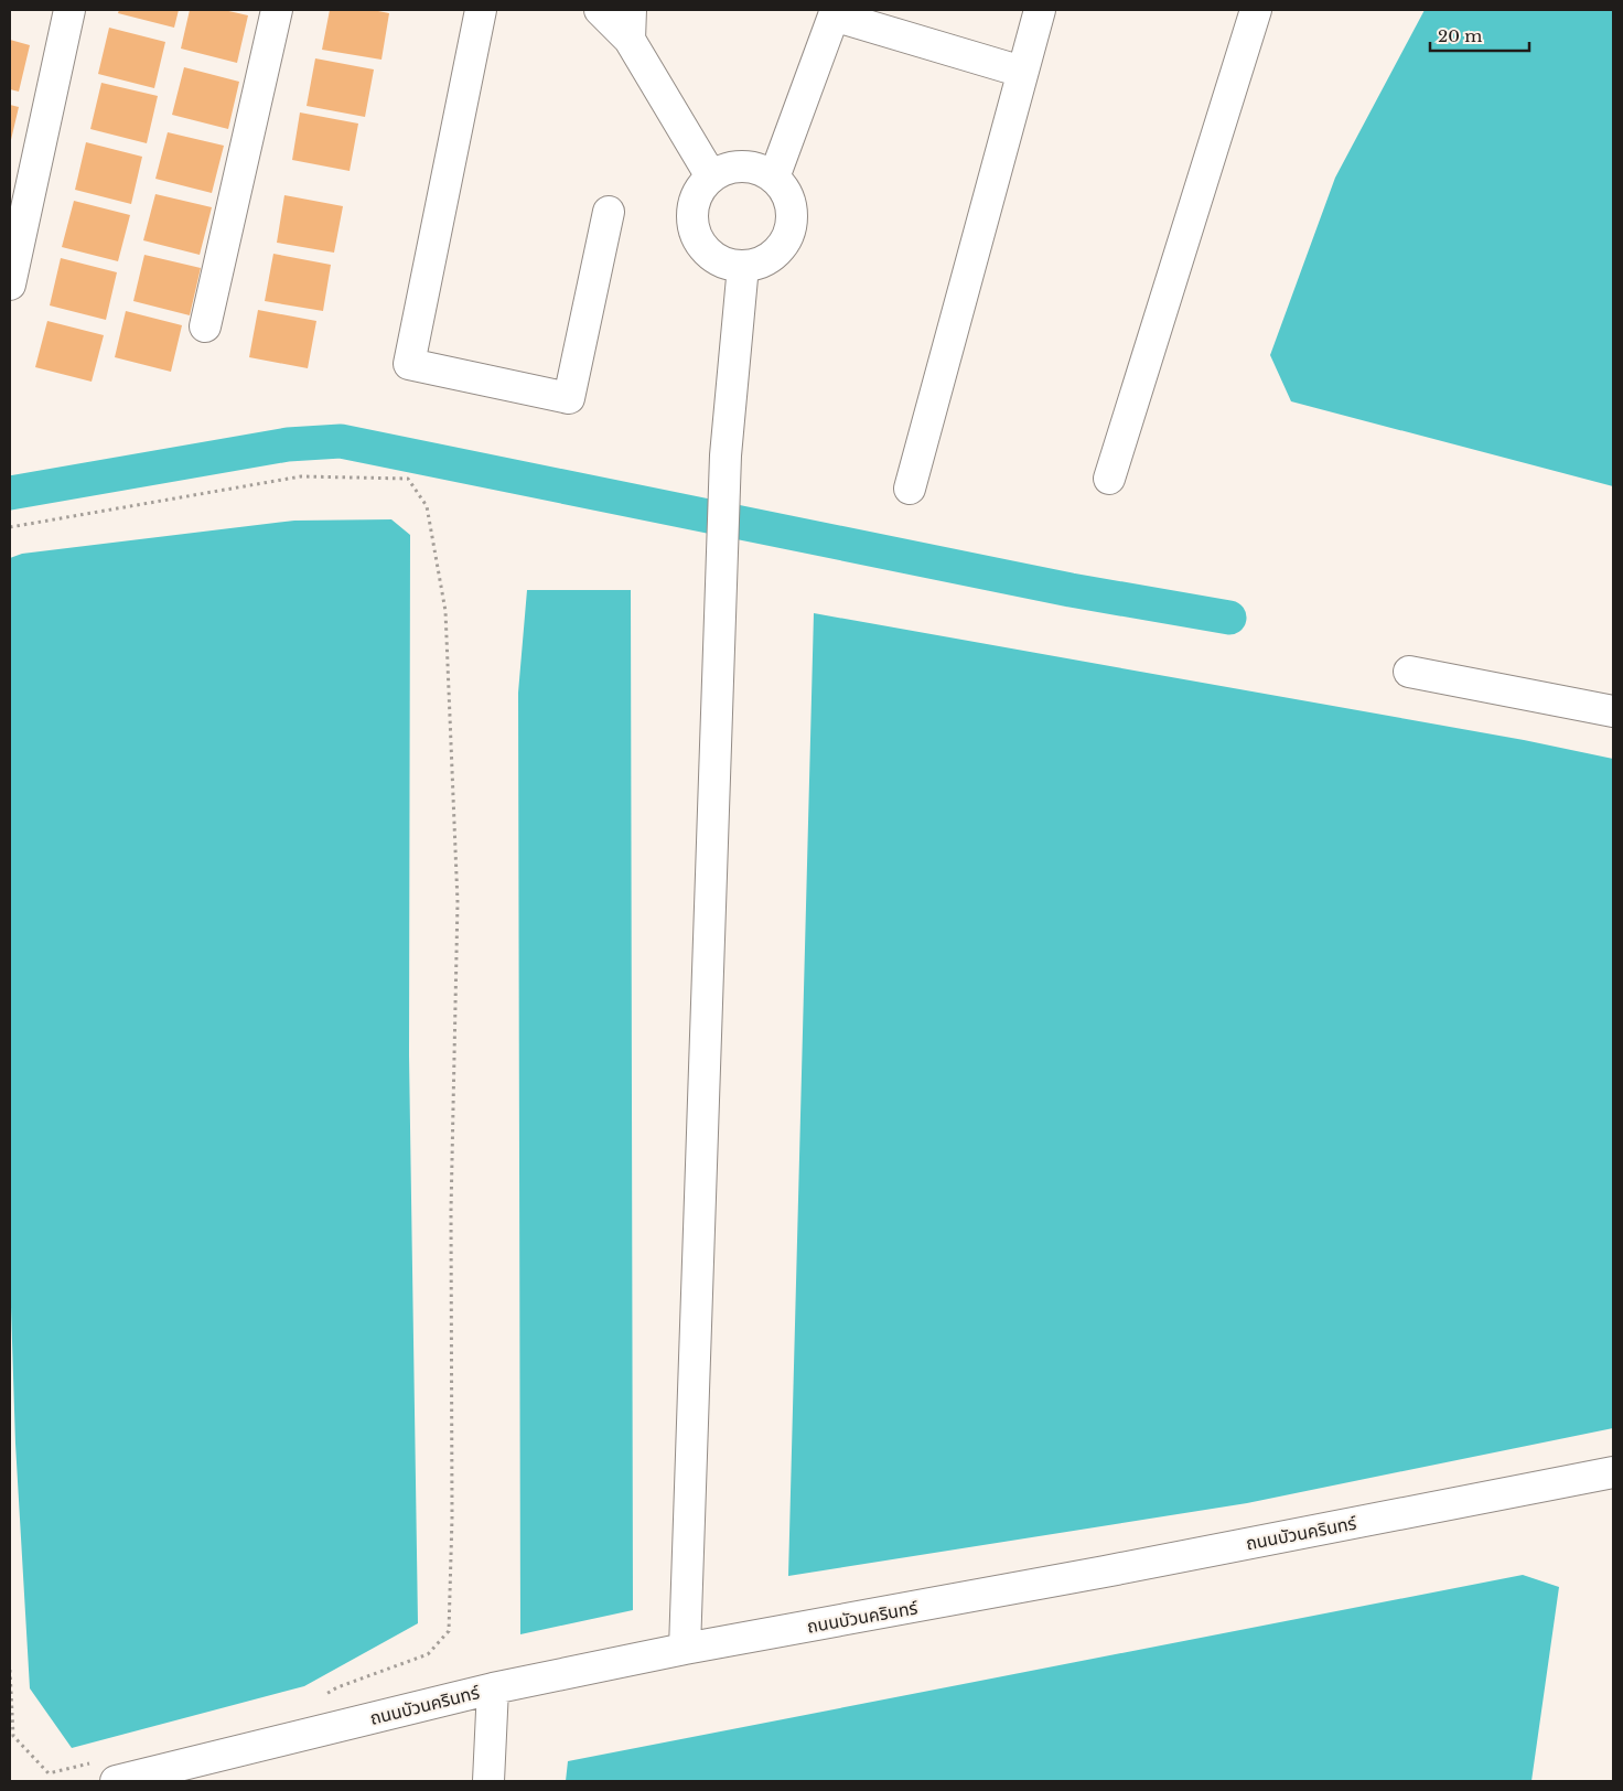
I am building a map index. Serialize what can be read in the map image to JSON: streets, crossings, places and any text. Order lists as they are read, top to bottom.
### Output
{
  "streets": {
    "street": ["ถนนบัวนครินทร์"]
  },
  "scale_bar": "20 m"
}
